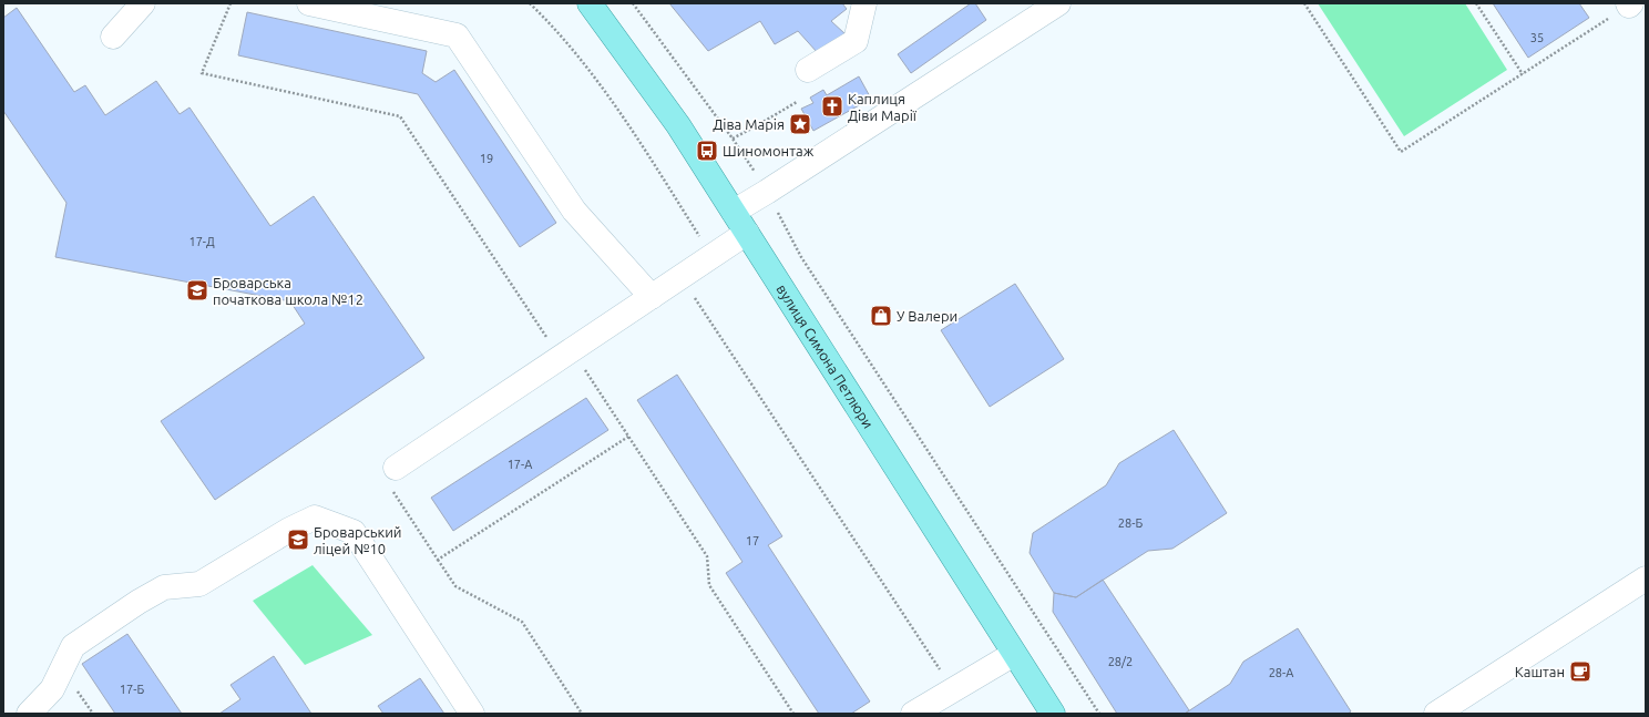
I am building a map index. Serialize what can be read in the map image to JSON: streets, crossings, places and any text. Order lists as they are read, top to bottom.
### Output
{
  "streets": {
    "main road": ["вулиця Симона Петлюри"]
  },
  "places": {
    "church": ["Каплиця Діви Марії"],
    "place": ["Діва Марія"],
    "bus stop": ["Шиномонтаж"],
    "school or university": ["Броварська початкова школа №12", "Броварський ліцей №10"],
    "shop": ["У Валери"],
    "cafe": ["Каштан"]
  },
  "house_numbers": [
    "35",
    "19",
    "17-Д",
    "17-А",
    "28-Б",
    "17",
    "28/2",
    "28-А",
    "17-Б"
  ]
}
